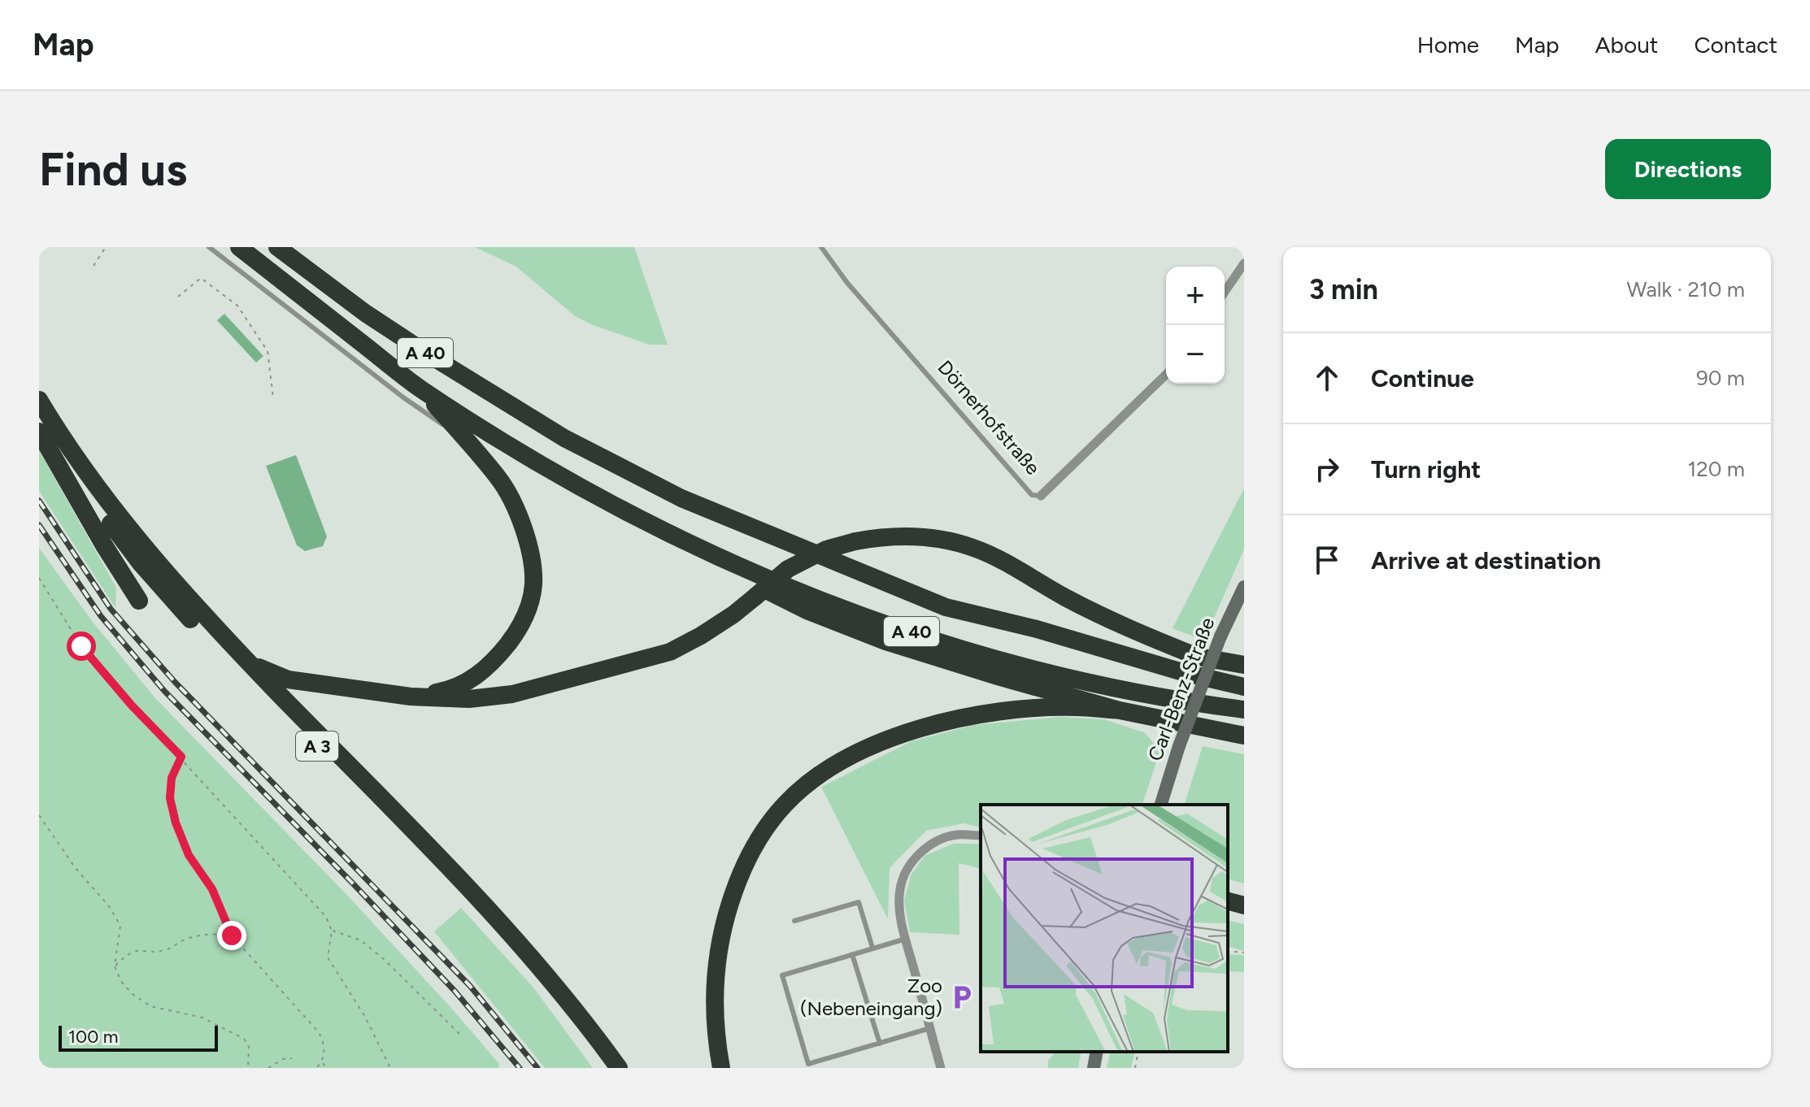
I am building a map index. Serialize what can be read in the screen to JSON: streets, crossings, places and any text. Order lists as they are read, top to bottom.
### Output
{
  "streets": {
    "highway": ["A 40", "A 3"],
    "main road": ["Carl-Benz-Straße"],
    "street": ["Dörnerhofstraße"]
  },
  "places": {
    "parking": ["Zoo (Nebeneingang)"]
  },
  "scale_bar": "100 m",
  "page": {
    "header": "Map",
    "nav": [
      "Home",
      "Map",
      "About",
      "Contact"
    ],
    "buttons": "Directions",
    "title": "Find us",
    "heading": ["3 min", "Walk · 210 m"],
    "map_buttons": ["+", "−"],
    "list": [
      ["Continue", "90 m"],
      ["Turn right", "120 m"],
      "Arrive at destination"
    ],
    "scale": "100 m"
  }
}
